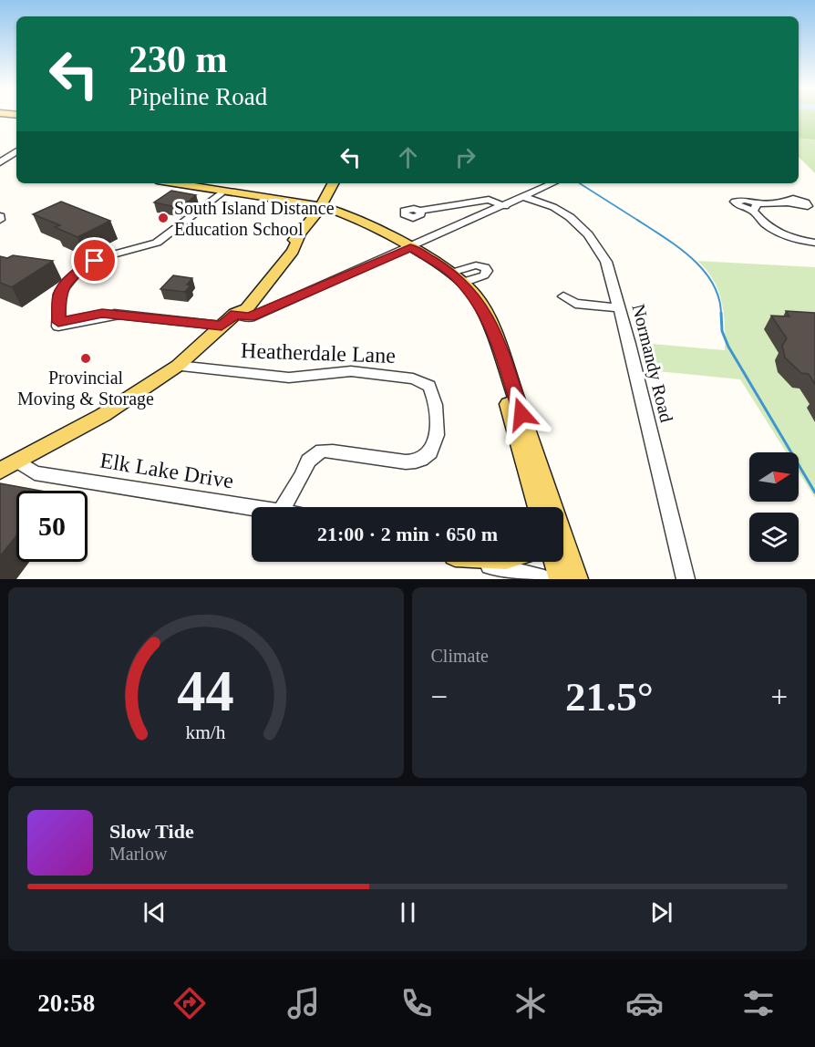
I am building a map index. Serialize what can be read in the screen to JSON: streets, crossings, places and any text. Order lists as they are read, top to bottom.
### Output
{
  "streets": {
    "street": ["Heatherdale Lane", "Normandy Road", "Elk Lake Drive"]
  },
  "places": ["South Island Distance Education School", "Provincial Moving & Storage"],
  "north": "right",
  "page": {
    "turn": ["230 m", "Pipeline Road"],
    "limit": "50",
    "trip": "21:00 · 2 min · 650 m",
    "tile": "Climate",
    "heat": ["−", "21.5°", "+"],
    "song": ["Slow Tide", "Marlow"],
    "tabs": "20:58",
    "gauge": ["44", "km/h"]
  }
}
